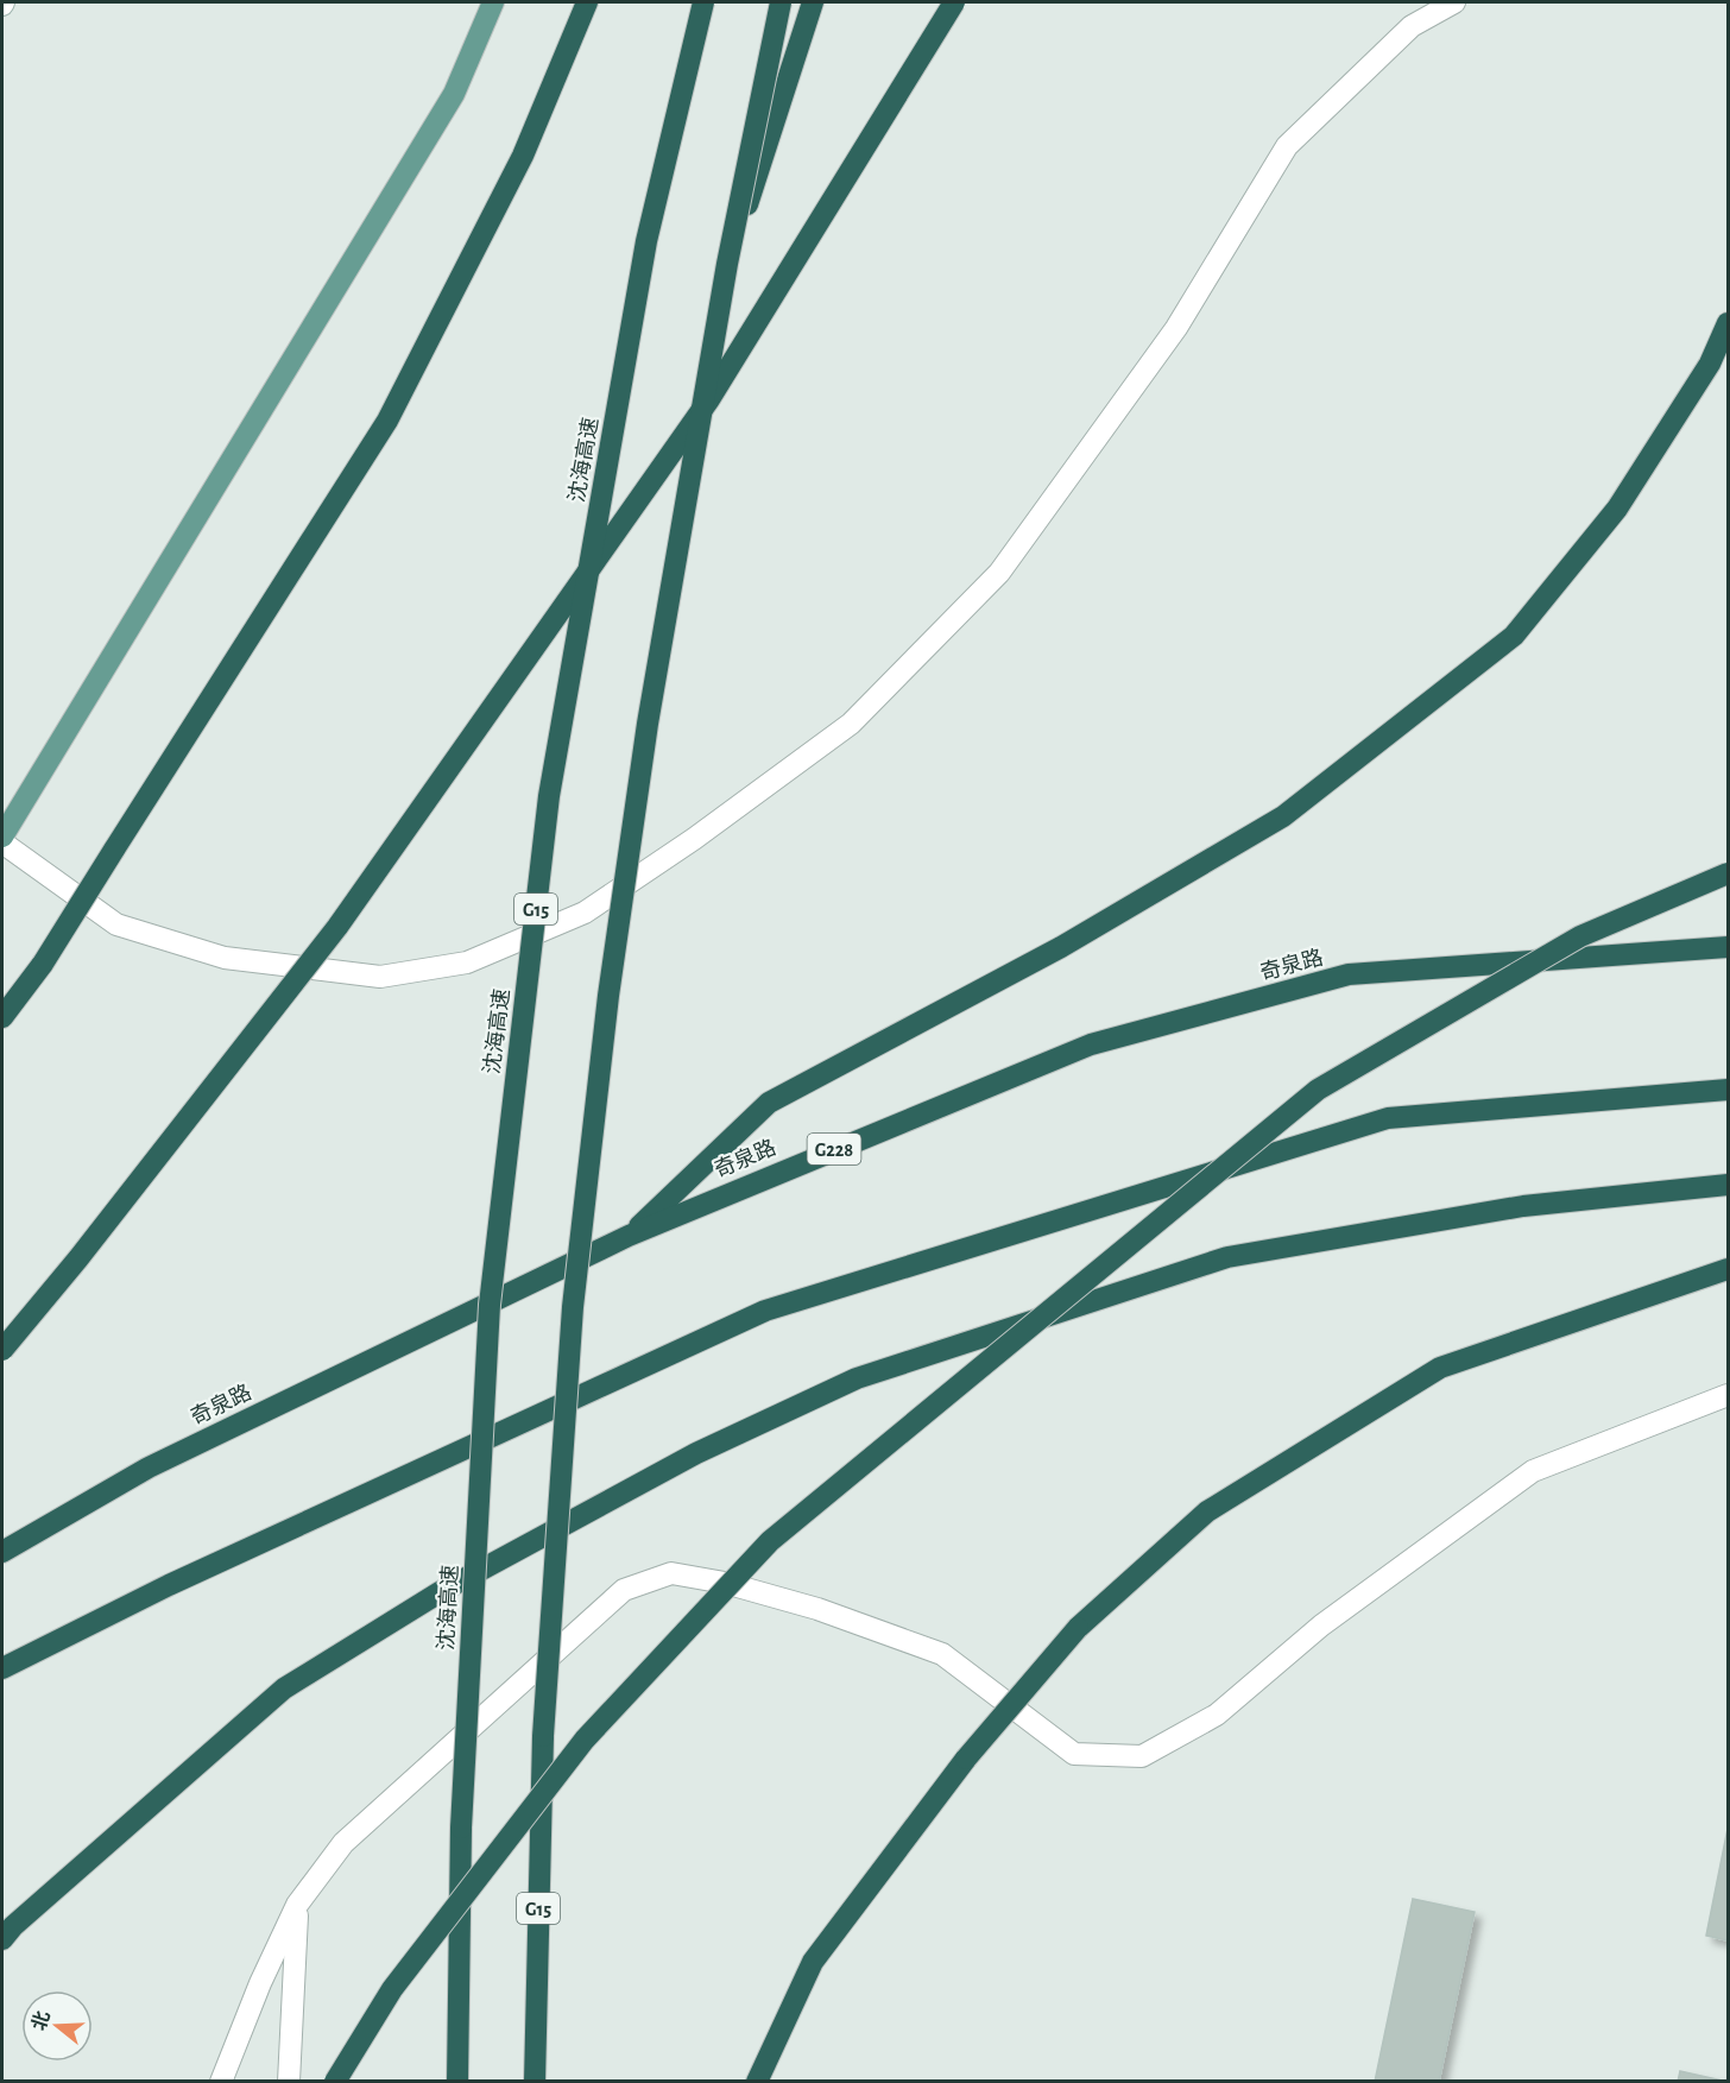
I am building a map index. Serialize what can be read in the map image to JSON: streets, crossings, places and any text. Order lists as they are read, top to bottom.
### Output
{
  "streets": {
    "highway": [
      "沈海高速",
      "G15",
      "奇泉路",
      "G228"
    ]
  },
  "north": "left"
}
